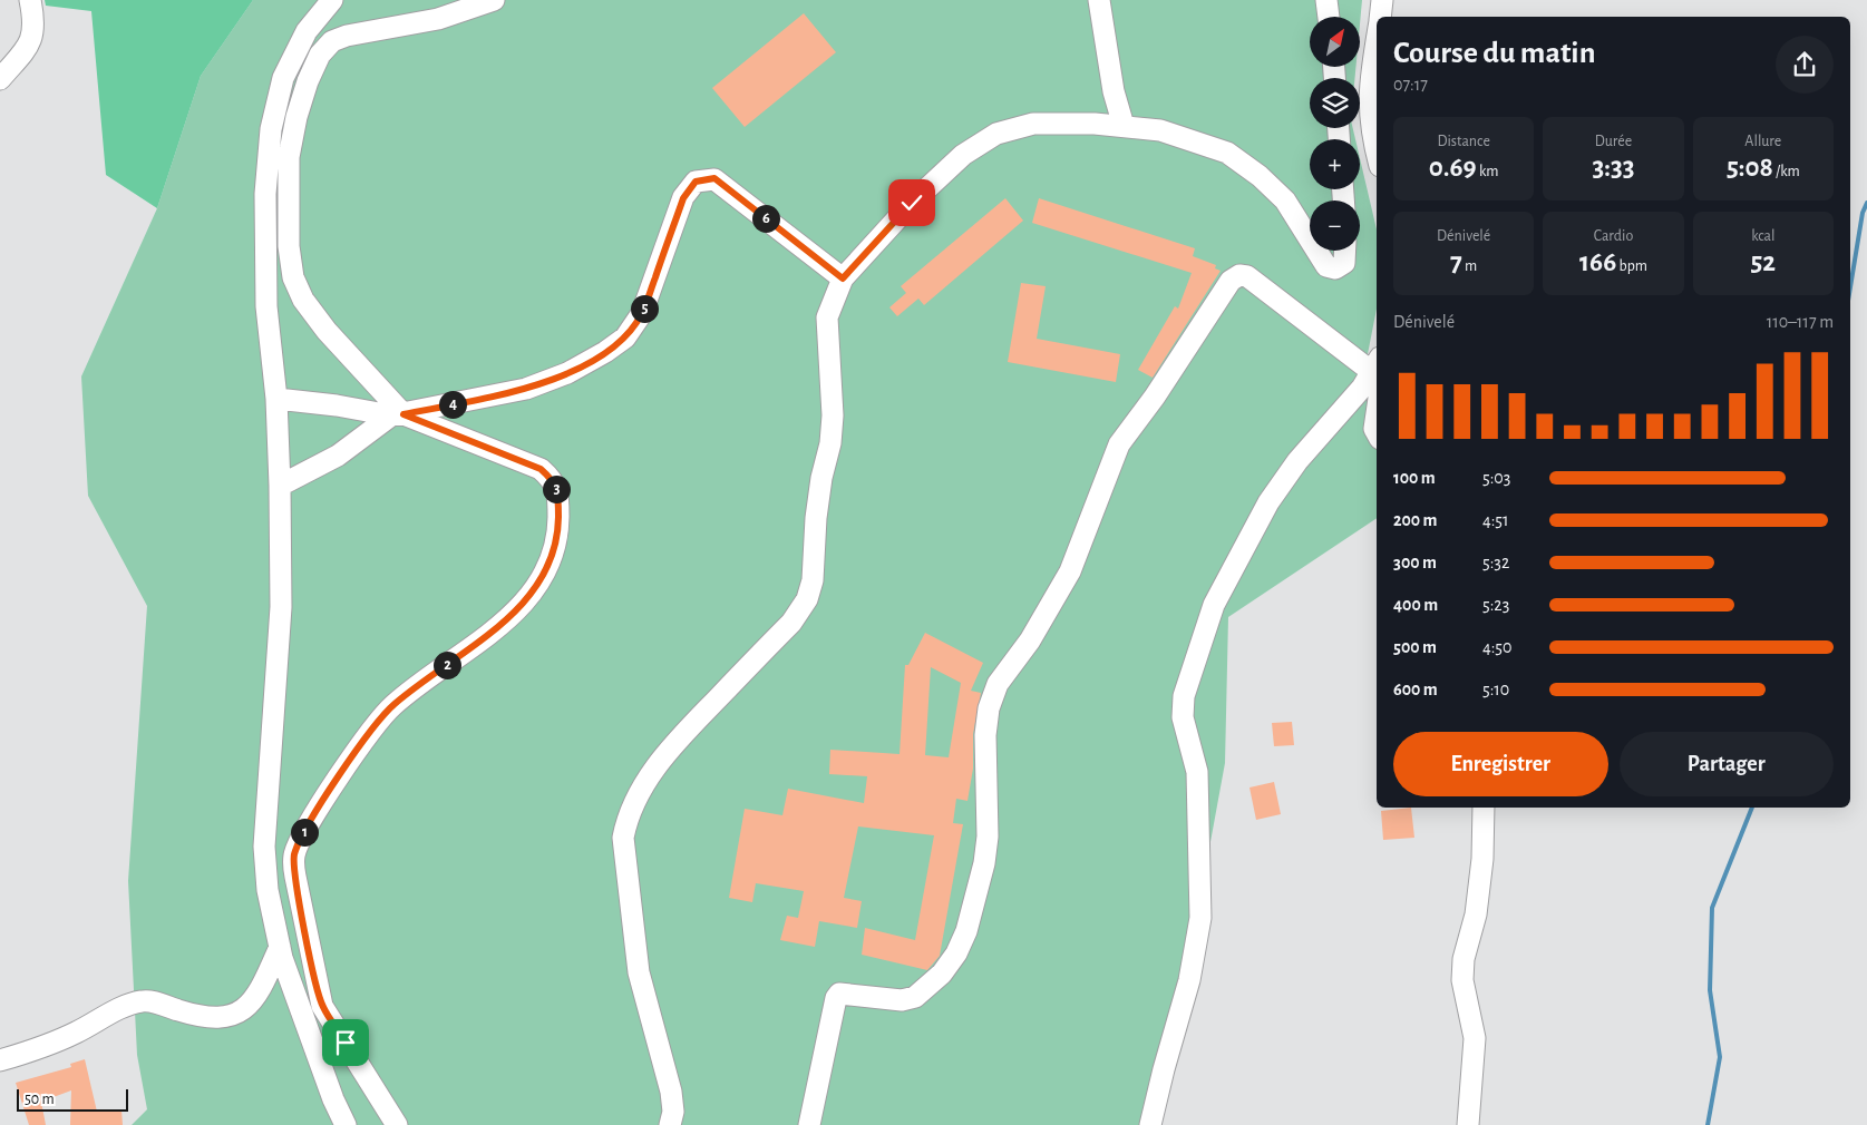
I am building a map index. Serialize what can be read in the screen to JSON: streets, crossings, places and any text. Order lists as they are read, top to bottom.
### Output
{
  "scale_bar": "50 m",
  "north": "top right",
  "page": {
    "map_buttons": ["+", "−"],
    "heading": ["Course du matin", "07:17"],
    "stats": [
      ["Distance", "0.69 km"],
      ["Durée", "3:33"],
      ["Allure", "5:08 /km"],
      ["Dénivelé", "7 m"],
      ["Cardio", "166 bpm"],
      ["kcal", "52"]
    ],
    "pins": [
      "6",
      "5",
      "4",
      "3",
      "2",
      "1"
    ],
    "chart": ["Dénivelé", "110–117 m"],
    "list": [
      {
        "name": "100 m",
        "note": "5:03"
      },
      {
        "name": "200 m",
        "note": "4:51"
      },
      {
        "name": "300 m",
        "note": "5:32"
      },
      {
        "name": "400 m",
        "note": "5:23"
      },
      {
        "name": "500 m",
        "note": "4:50"
      },
      {
        "name": "600 m",
        "note": "5:10"
      }
    ],
    "buttons": ["Enregistrer", "Partager"],
    "scale": "50 m"
  }
}
